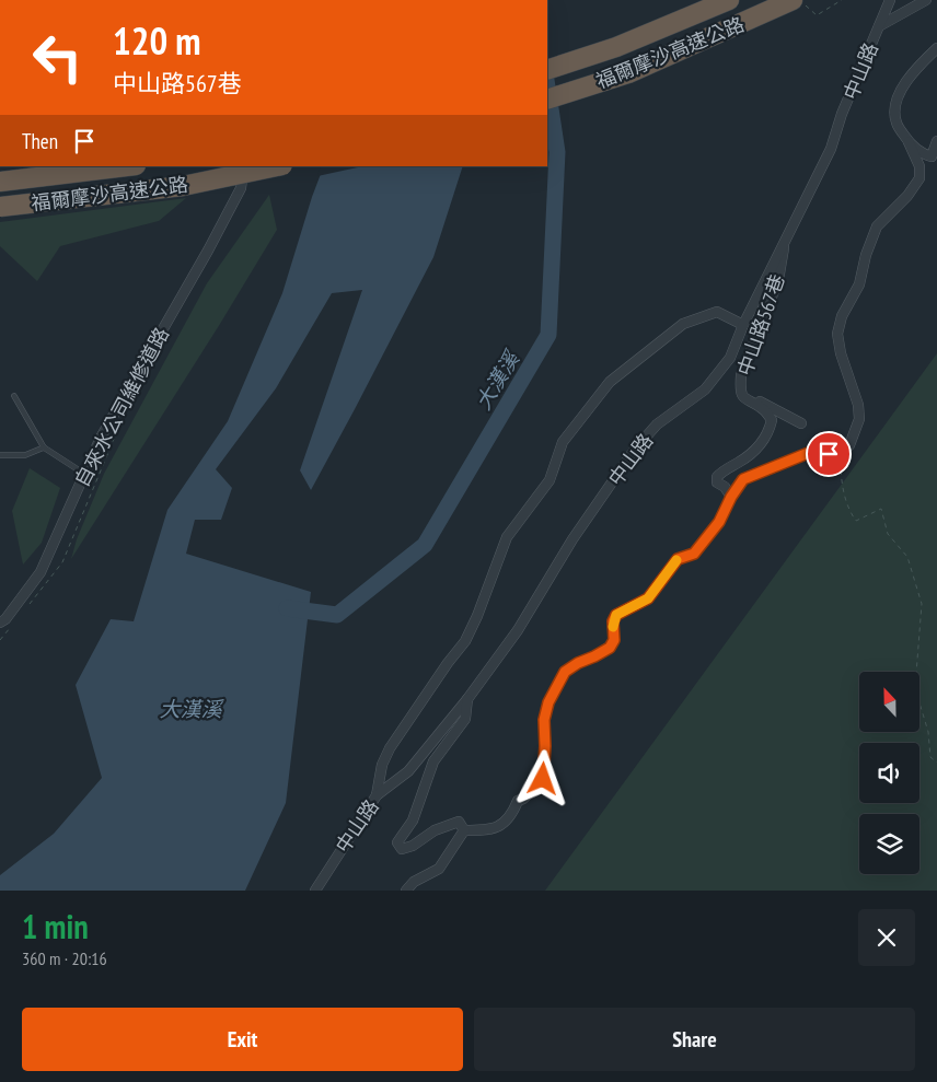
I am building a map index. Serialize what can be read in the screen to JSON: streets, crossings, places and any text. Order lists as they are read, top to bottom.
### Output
{
  "streets": {
    "highway": ["福爾摩沙高速公路"],
    "street": ["中山路", "中山路567巷", "自來水公司維修道路"]
  },
  "crossings": [
    ["中山路", "中山路567巷"]
  ],
  "water": ["大漢溪"],
  "north": "top",
  "page": {
    "turn": ["120 m", "中山路567巷"],
    "then": "Then",
    "heading": ["1 min", "360 m · 20:16"],
    "buttons": ["Exit", "Share"]
  }
}
